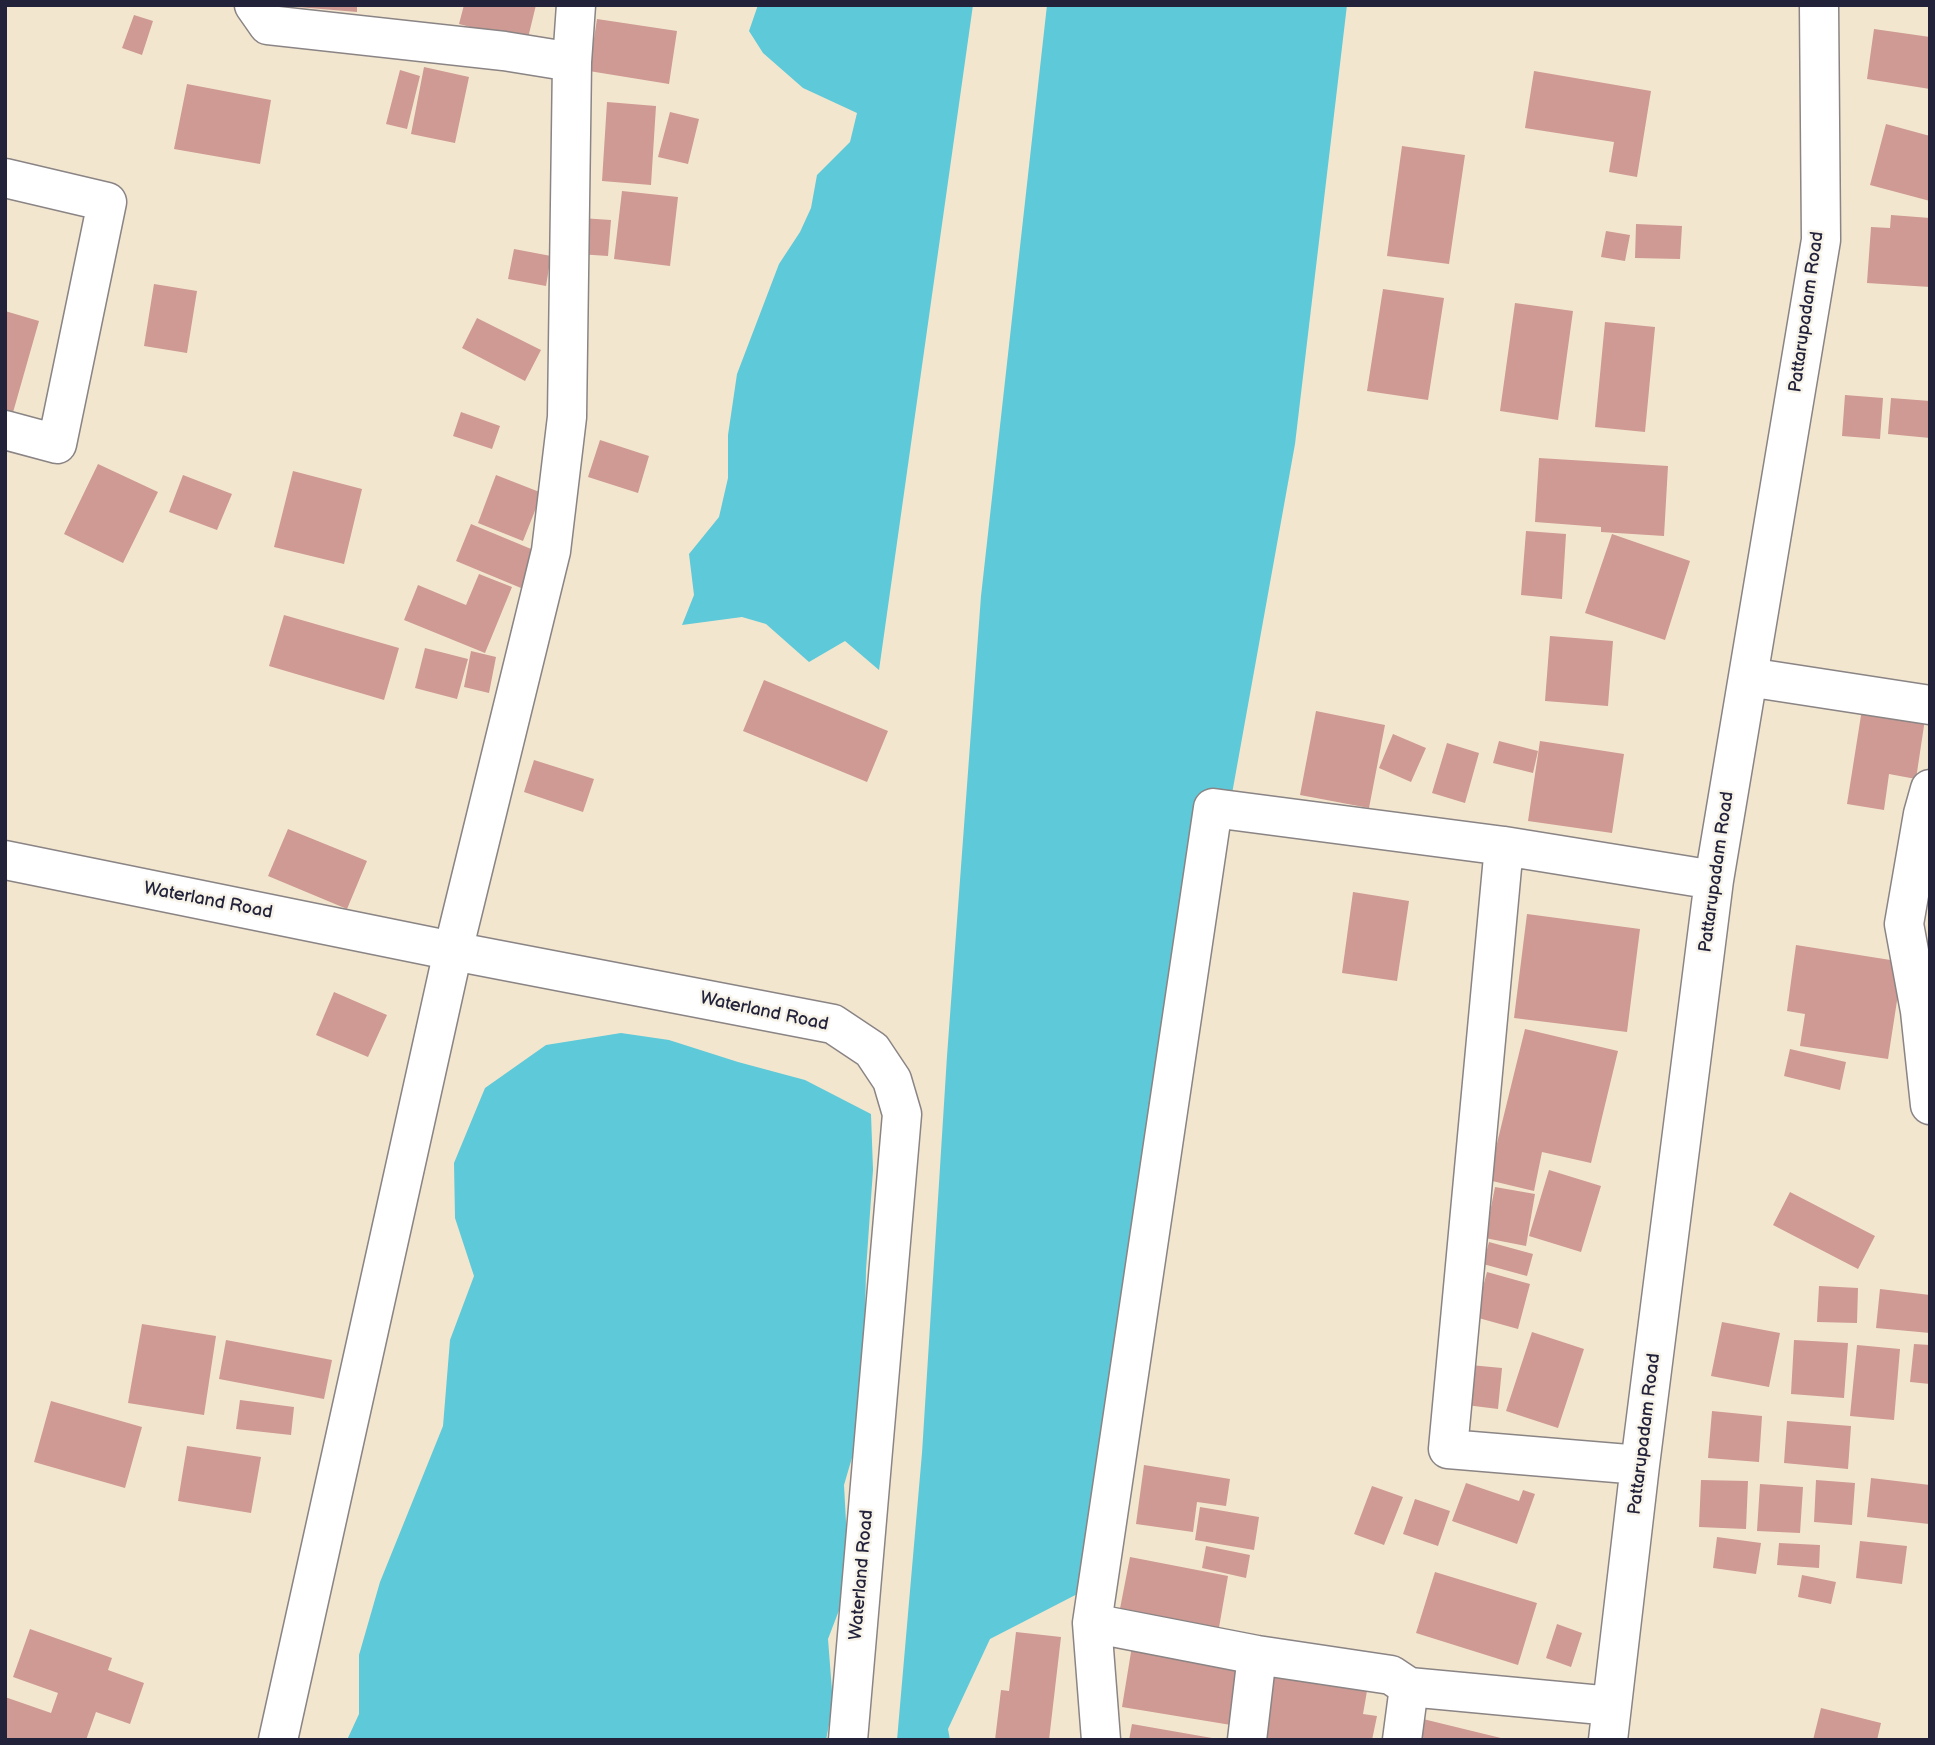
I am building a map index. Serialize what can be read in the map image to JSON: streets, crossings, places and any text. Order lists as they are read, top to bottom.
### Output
{
  "streets": {
    "street": ["Pattarupadam Road", "Waterland Road"]
  }
}
